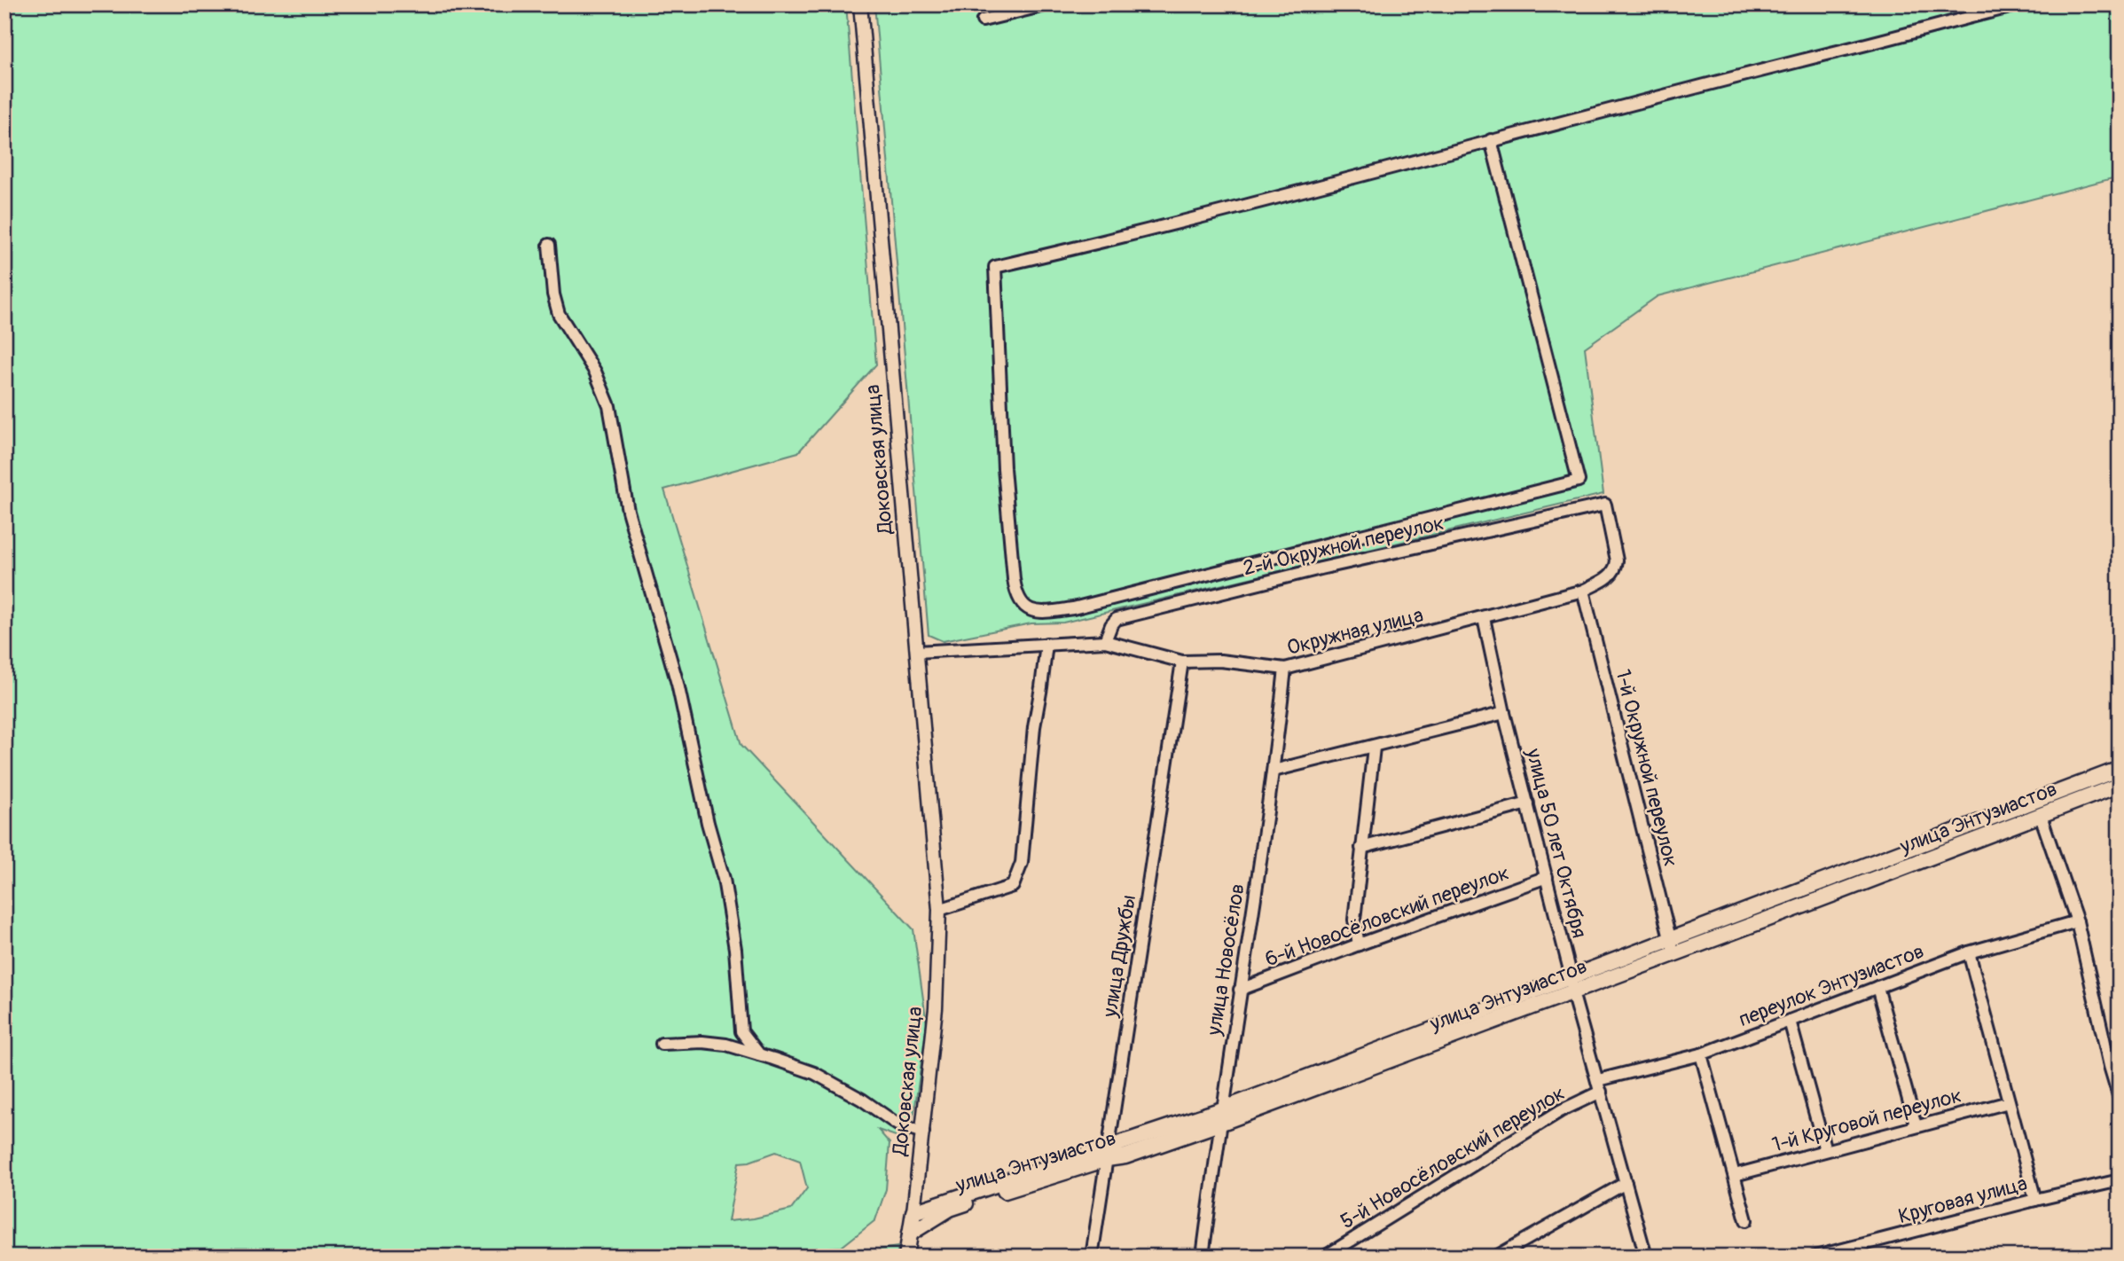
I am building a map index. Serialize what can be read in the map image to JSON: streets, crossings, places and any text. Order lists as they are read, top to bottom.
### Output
{
  "streets": {
    "main road": ["Доковская улица", "улица Энтузиастов"],
    "street": [
      "2-й Окружной переулок",
      "Окружная улица",
      "1-й Окружной переулок",
      "улица 50 лет Октября",
      "6-й Новосёловский переулок",
      "улица Дружбы",
      "улица Новосёлов",
      "переулок Энтузиастов",
      "1-й Круговой переулок",
      "5-й Новосёловский переулок",
      "Круговая улица"
    ]
  },
  "crossings": [
    ["Доковская улица", "Окружная улица"],
    ["Доковская улица", "улица Энтузиастов"],
    ["2-й Окружной переулок", "Окружная улица"],
    ["Окружная улица", "1-й Окружной переулок"],
    ["Окружная улица", "улица 50 лет Октября"],
    ["Окружная улица", "улица Дружбы"],
    ["Окружная улица", "улица Новосёлов"],
    ["1-й Окружной переулок", "улица Энтузиастов"],
    ["улица Энтузиастов", "улица 50 лет Октября"],
    ["улица Энтузиастов", "улица Дружбы"],
    ["улица Энтузиастов", "улица Новосёлов"],
    ["улица 50 лет Октября", "6-й Новосёловский переулок"],
    ["улица 50 лет Октября", "переулок Энтузиастов"],
    ["улица 50 лет Октября", "5-й Новосёловский переулок"],
    ["6-й Новосёловский переулок", "улица Новосёлов"],
    ["переулок Энтузиастов", "5-й Новосёловский переулок"]
  ]
}
